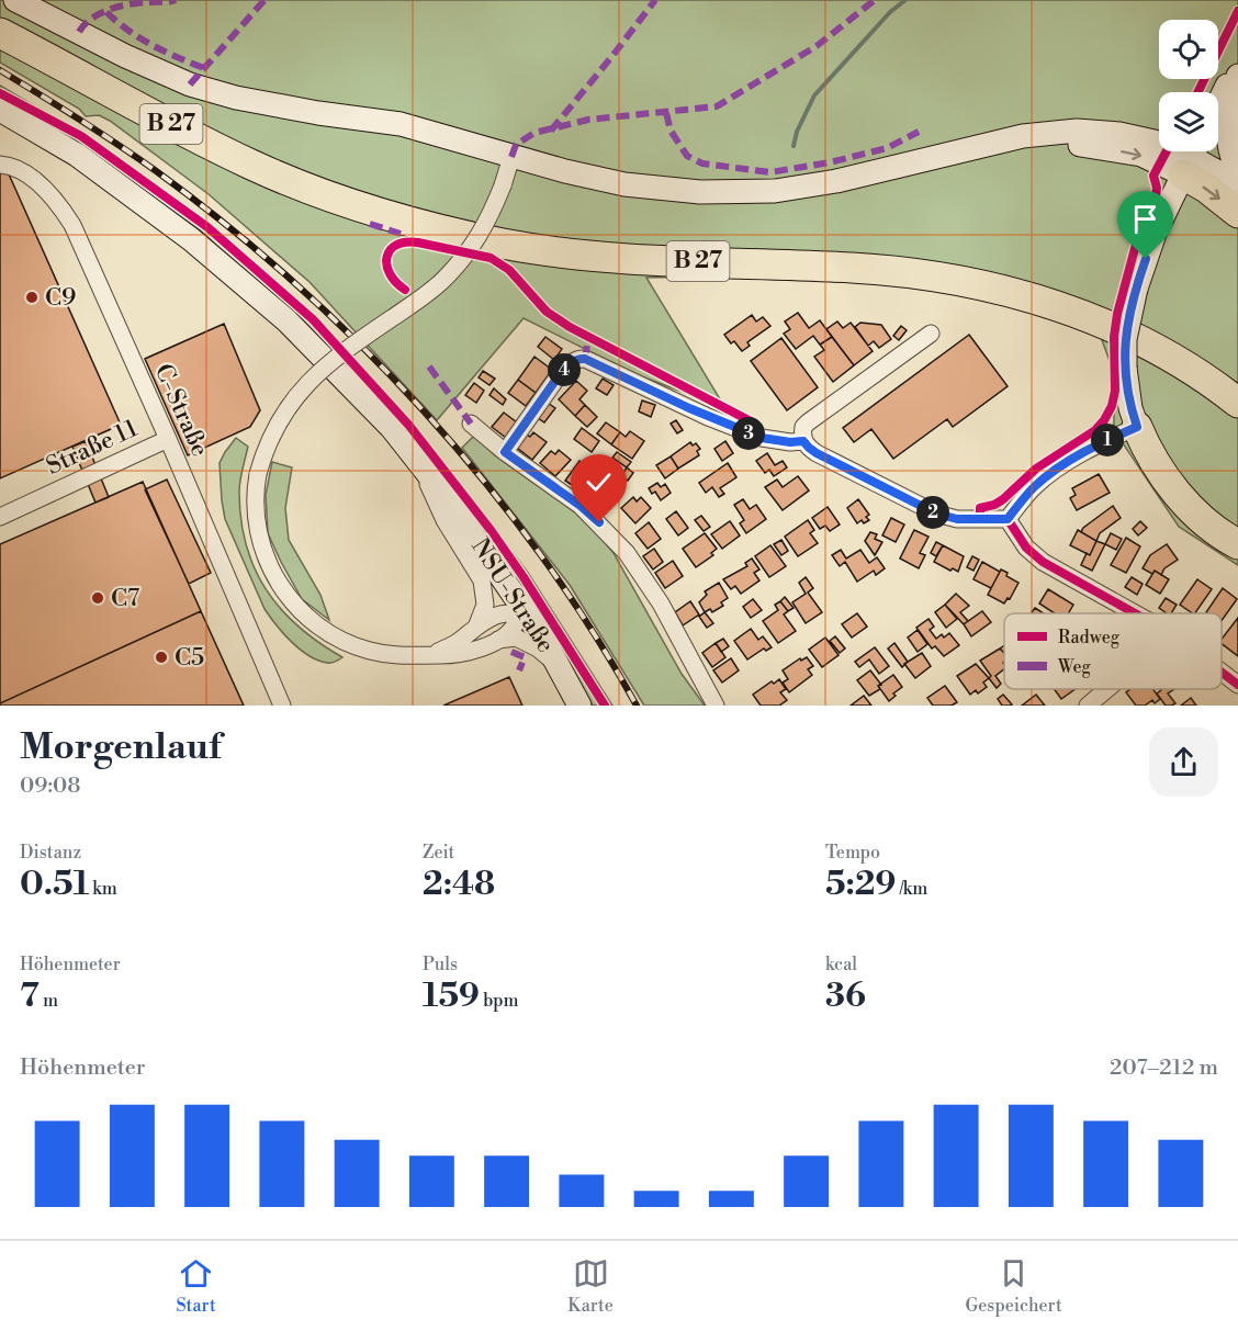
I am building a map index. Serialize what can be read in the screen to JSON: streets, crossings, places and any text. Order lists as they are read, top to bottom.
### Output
{
  "streets": {
    "highway": ["B 27"],
    "street": ["C-Straße", "Straße 11", "NSU-Straße"]
  },
  "crossings": [
    ["C-Straße", "Straße 11"]
  ],
  "places": ["C9", "C7", "C5"],
  "legend": ["Radweg", "Weg"],
  "page": {
    "pins": [
      "4",
      "3",
      "1",
      "2"
    ],
    "heading": ["Morgenlauf", "09:08"],
    "stats": [
      ["Distanz", "0.51 km"],
      ["Zeit", "2:48"],
      ["Tempo", "5:29 /km"],
      ["Höhenmeter", "7 m"],
      ["Puls", "159 bpm"],
      ["kcal", "36"]
    ],
    "chart": ["Höhenmeter", "207–212 m"],
    "tabs": ["Start", "Karte", "Gespeichert"]
  }
}
